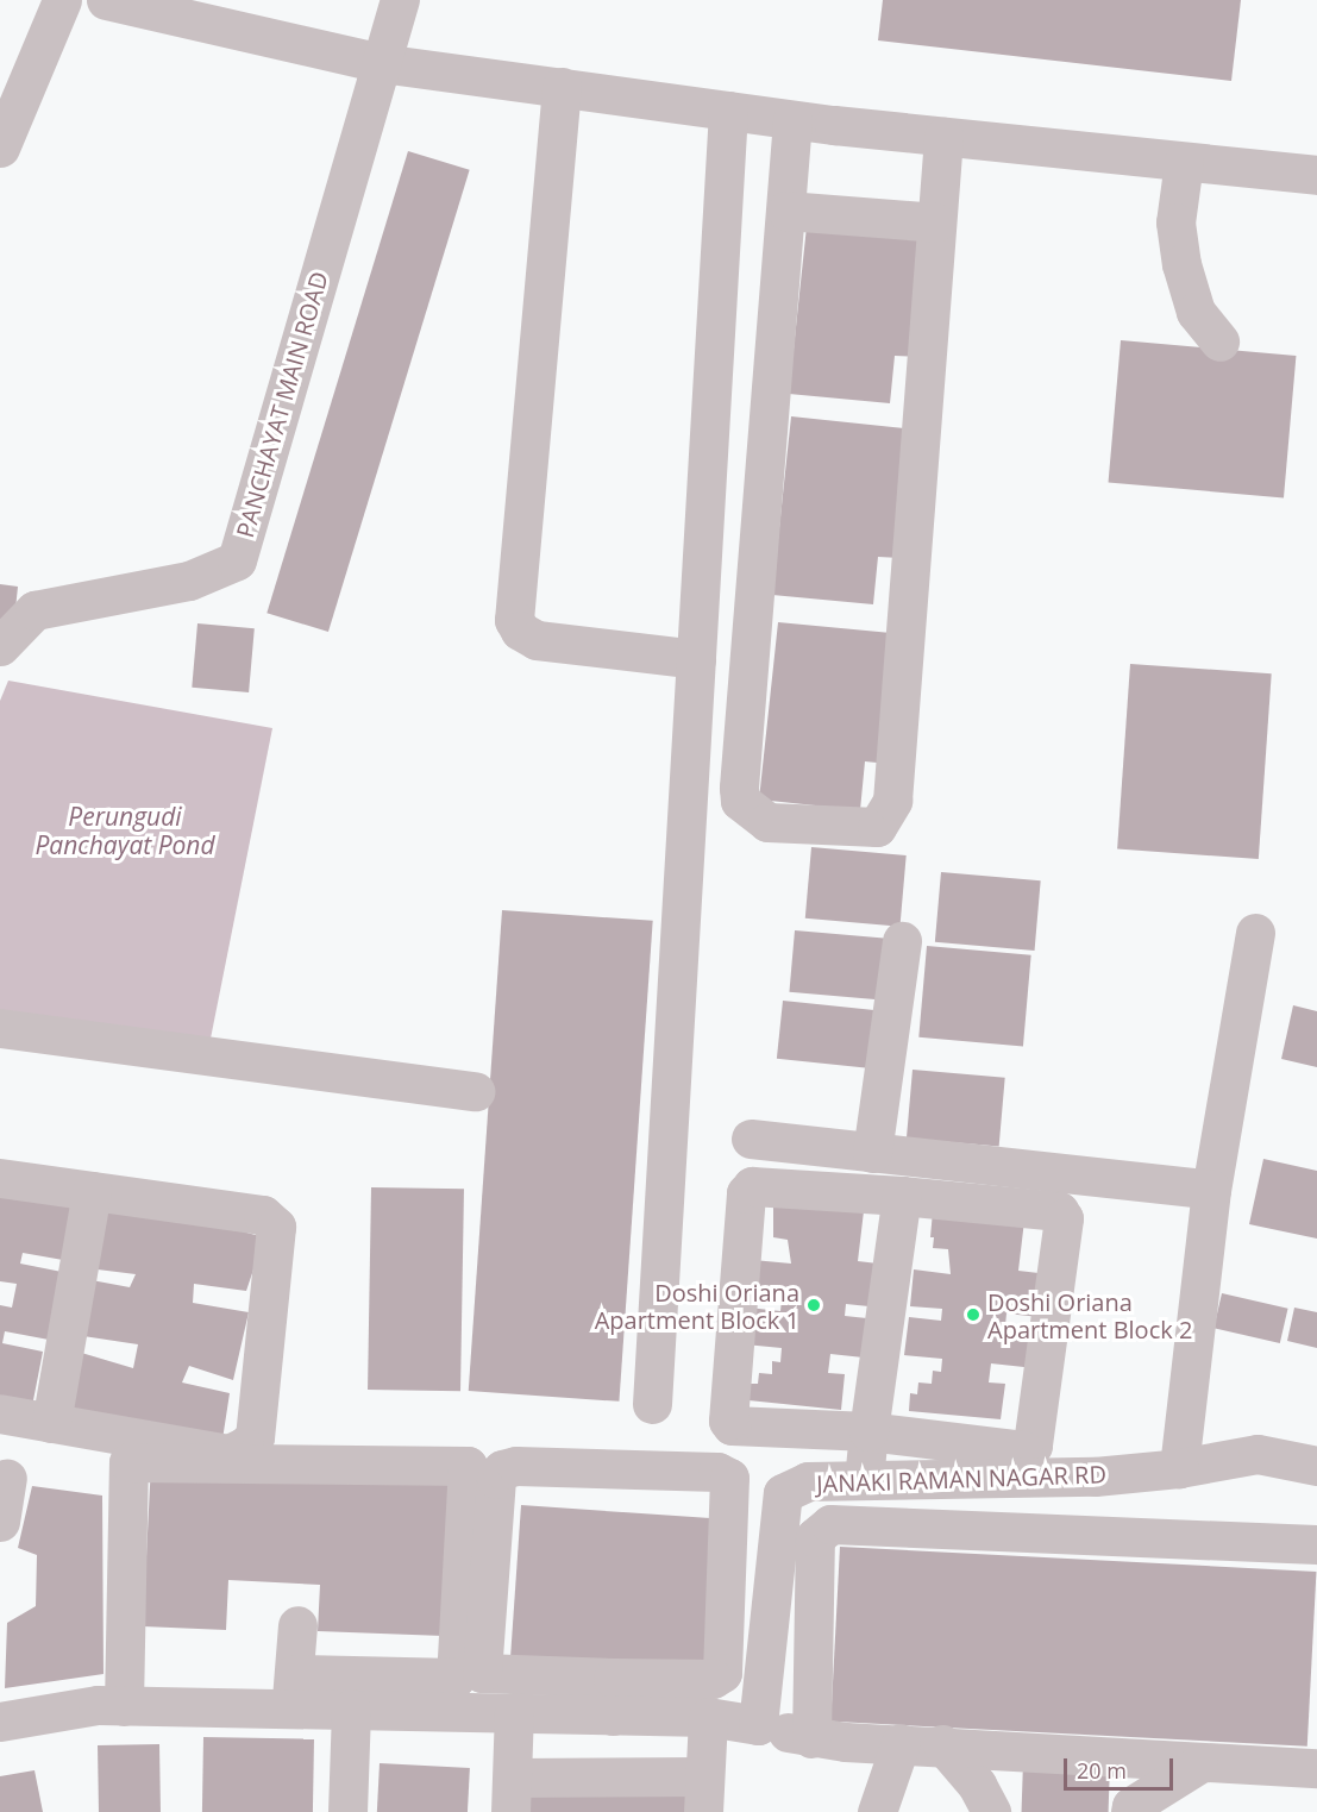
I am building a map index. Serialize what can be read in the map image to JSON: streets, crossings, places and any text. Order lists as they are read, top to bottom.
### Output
{
  "streets": {
    "street": ["PANCHAYAT MAIN ROAD", "JANAKI RAMAN NAGAR RD"]
  },
  "water": ["Perungudi Panchayat Pond"],
  "places": ["Doshi Oriana Apartment Block 1", "Doshi Oriana Apartment Block 2"],
  "scale_bar": "20 m"
}
